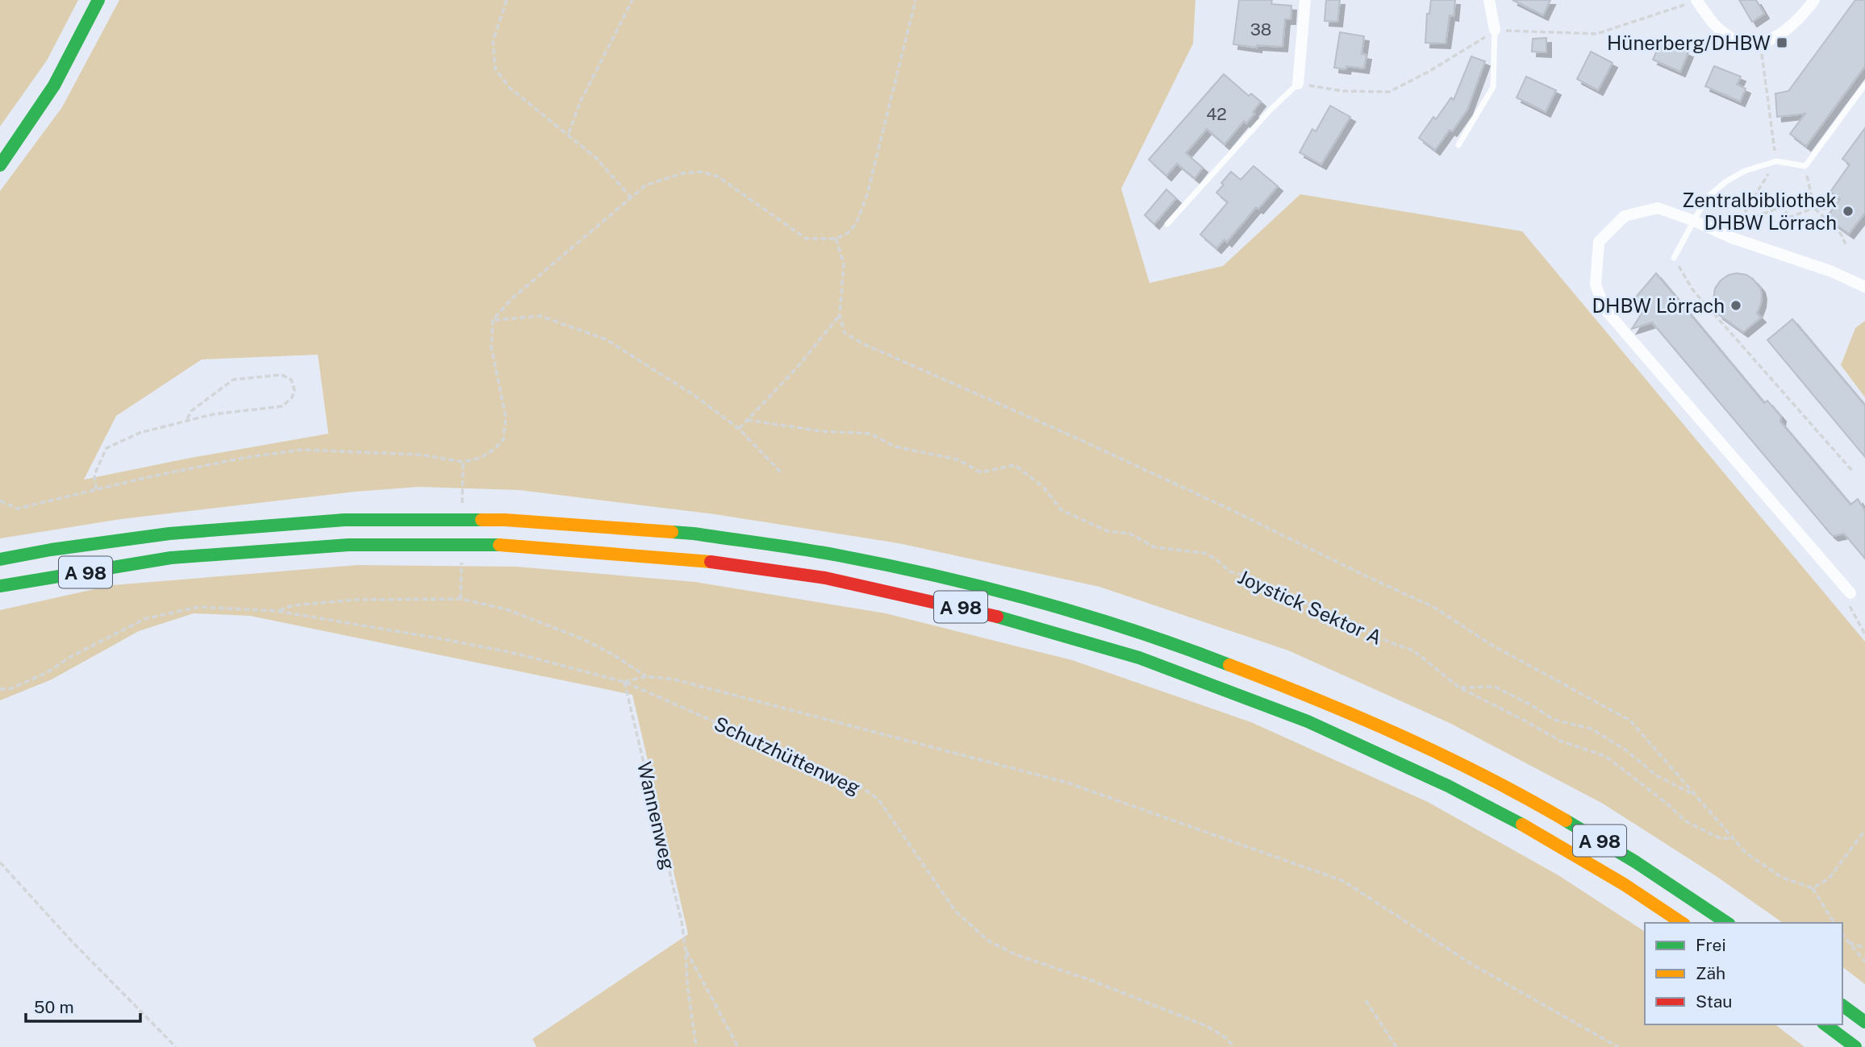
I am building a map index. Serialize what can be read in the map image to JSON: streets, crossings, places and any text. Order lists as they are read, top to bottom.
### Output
{
  "streets": {
    "main road": ["A 98"],
    "path": ["Joystick Sektor A", "Schutzhüttenweg", "Wannenweg"]
  },
  "crossings": [
    ["Schutzhüttenweg", "Wannenweg"]
  ],
  "places": {
    "transit": ["Hünerberg/DHBW"],
    "other": ["Zentralbibliothek DHBW Lörrach", "DHBW Lörrach"]
  },
  "house_numbers": ["38", "42"],
  "legend": ["Frei", "Zäh", "Stau"],
  "scale_bar": "50 m"
}
